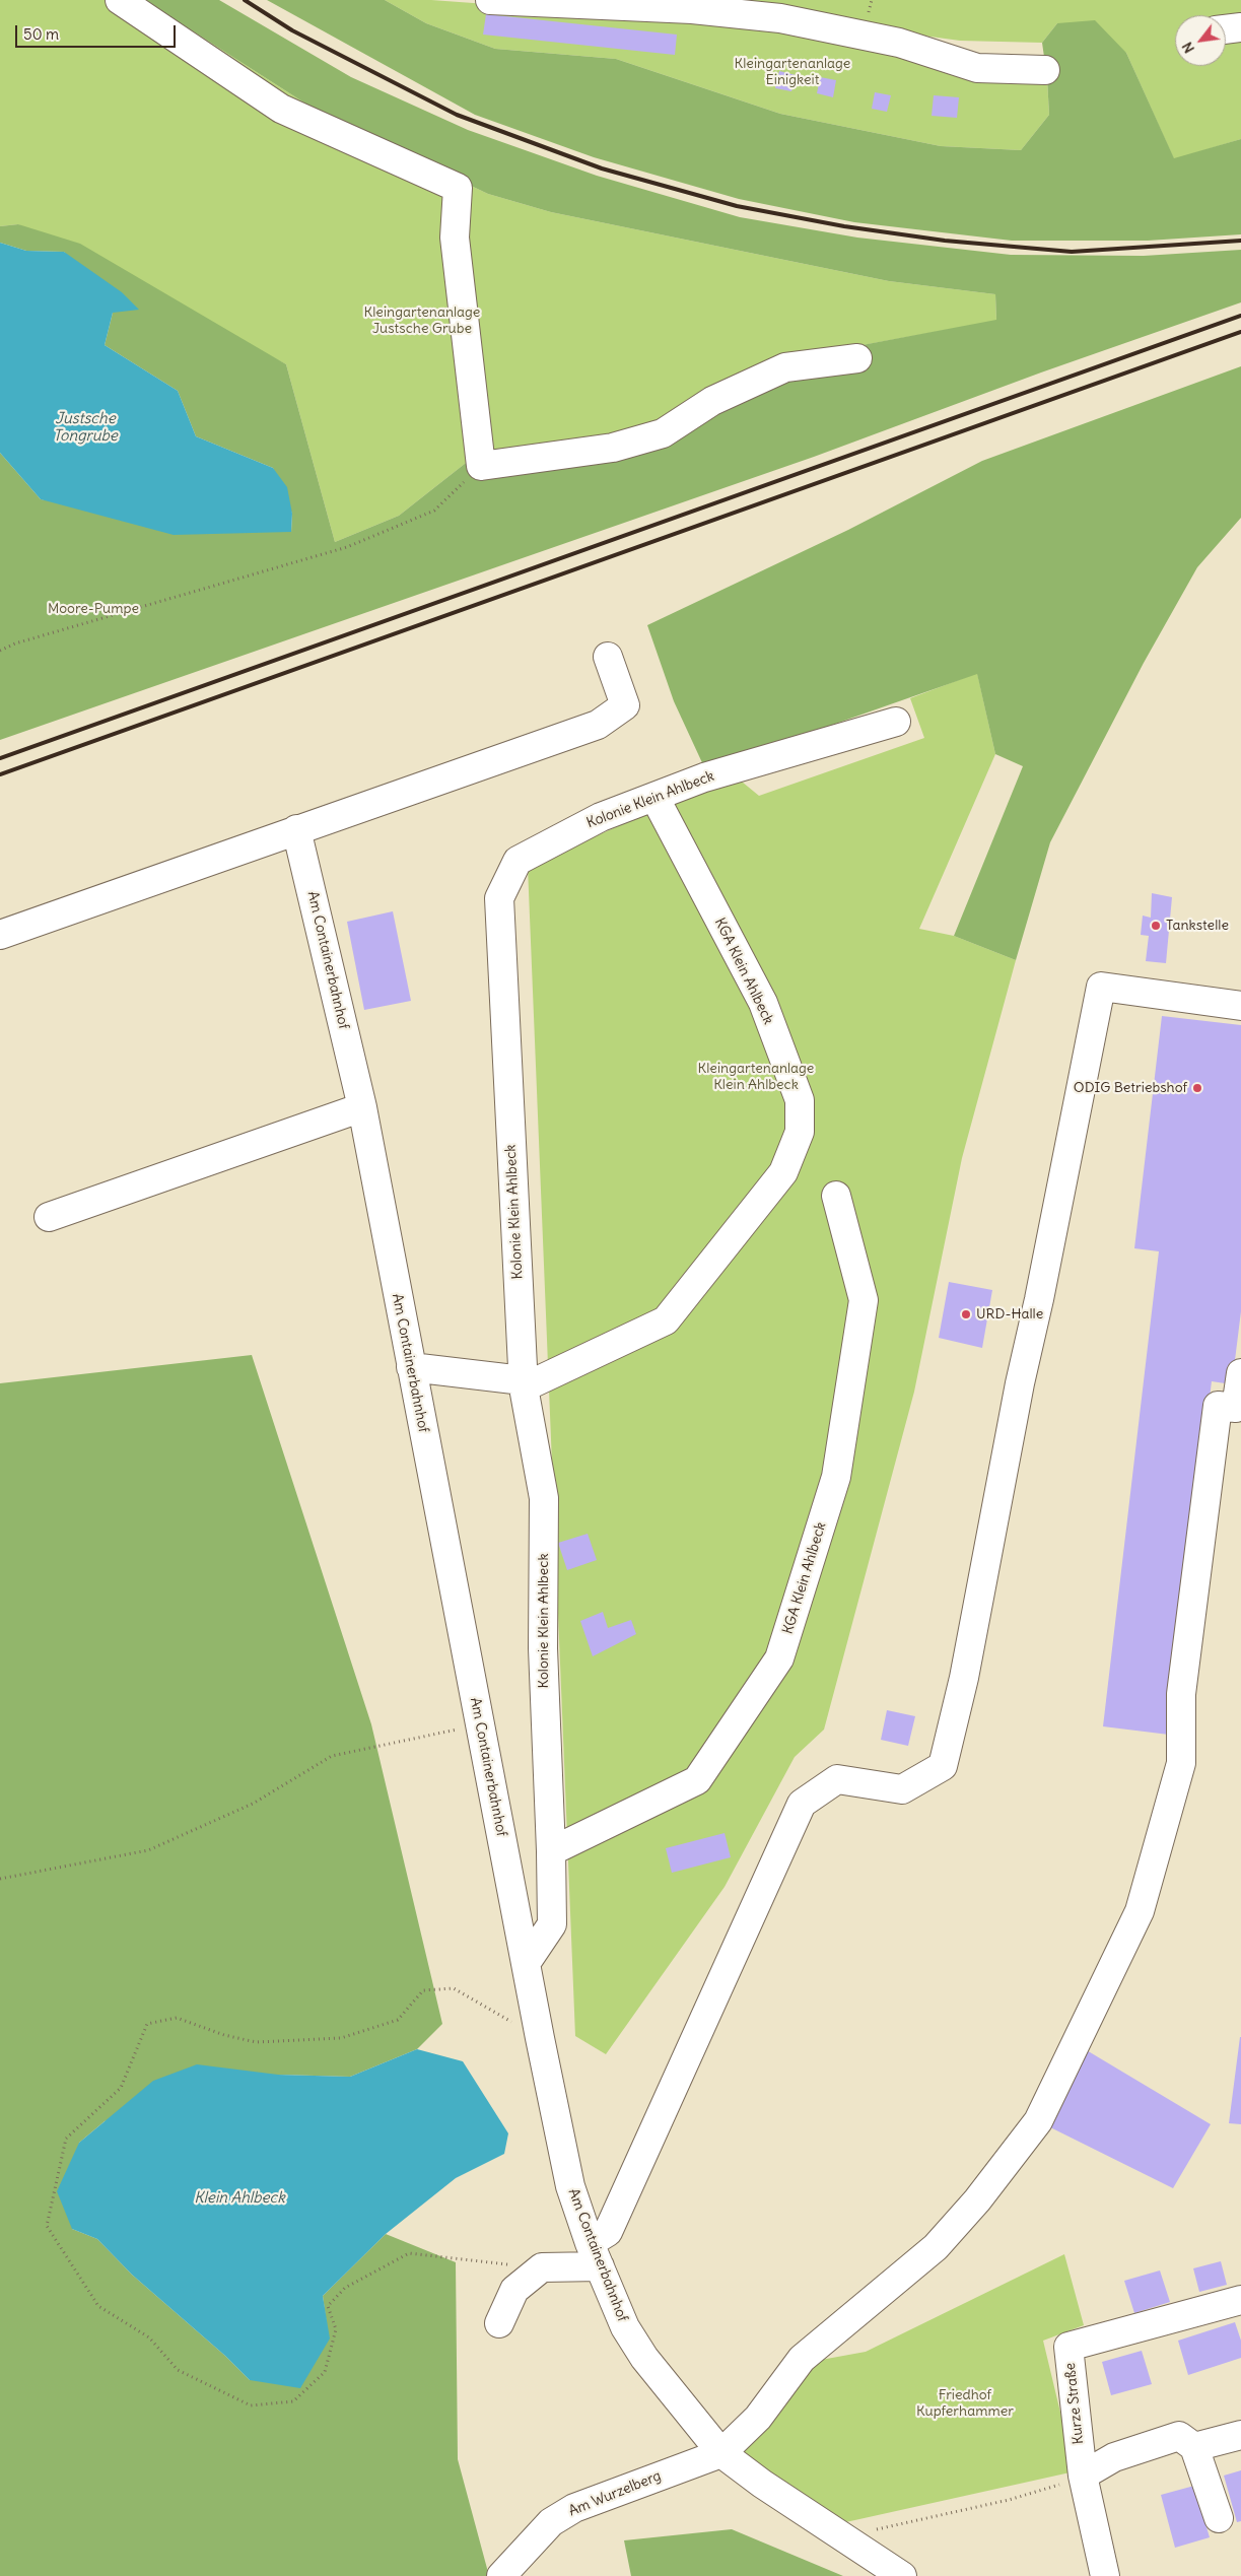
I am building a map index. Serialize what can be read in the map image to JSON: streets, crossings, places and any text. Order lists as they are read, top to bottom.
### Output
{
  "streets": {
    "street": [
      "Kolonie Klein Ahlbeck",
      "Am Containerbahnhof",
      "KGA Klein Ahlbeck",
      "Kurze Straße",
      "Am Wurzelberg"
    ]
  },
  "crossings": [
    ["Kolonie Klein Ahlbeck", "Am Containerbahnhof"],
    ["Kolonie Klein Ahlbeck", "KGA Klein Ahlbeck"],
    ["Am Containerbahnhof", "Am Wurzelberg"]
  ],
  "water": ["Justsche Tongrube", "Klein Ahlbeck"],
  "parks": [
    "Kleingartenanlage Einigkeit",
    "Kleingartenanlage Justsche Grube",
    "Moore-Pumpe",
    "Kleingartenanlage Klein Ahlbeck",
    "Friedhof Kupferhammer"
  ],
  "places": ["Tankstelle", "ODIG Betriebshof", "URD-Halle"],
  "scale_bar": "50 m",
  "north": "bottom left"
}
